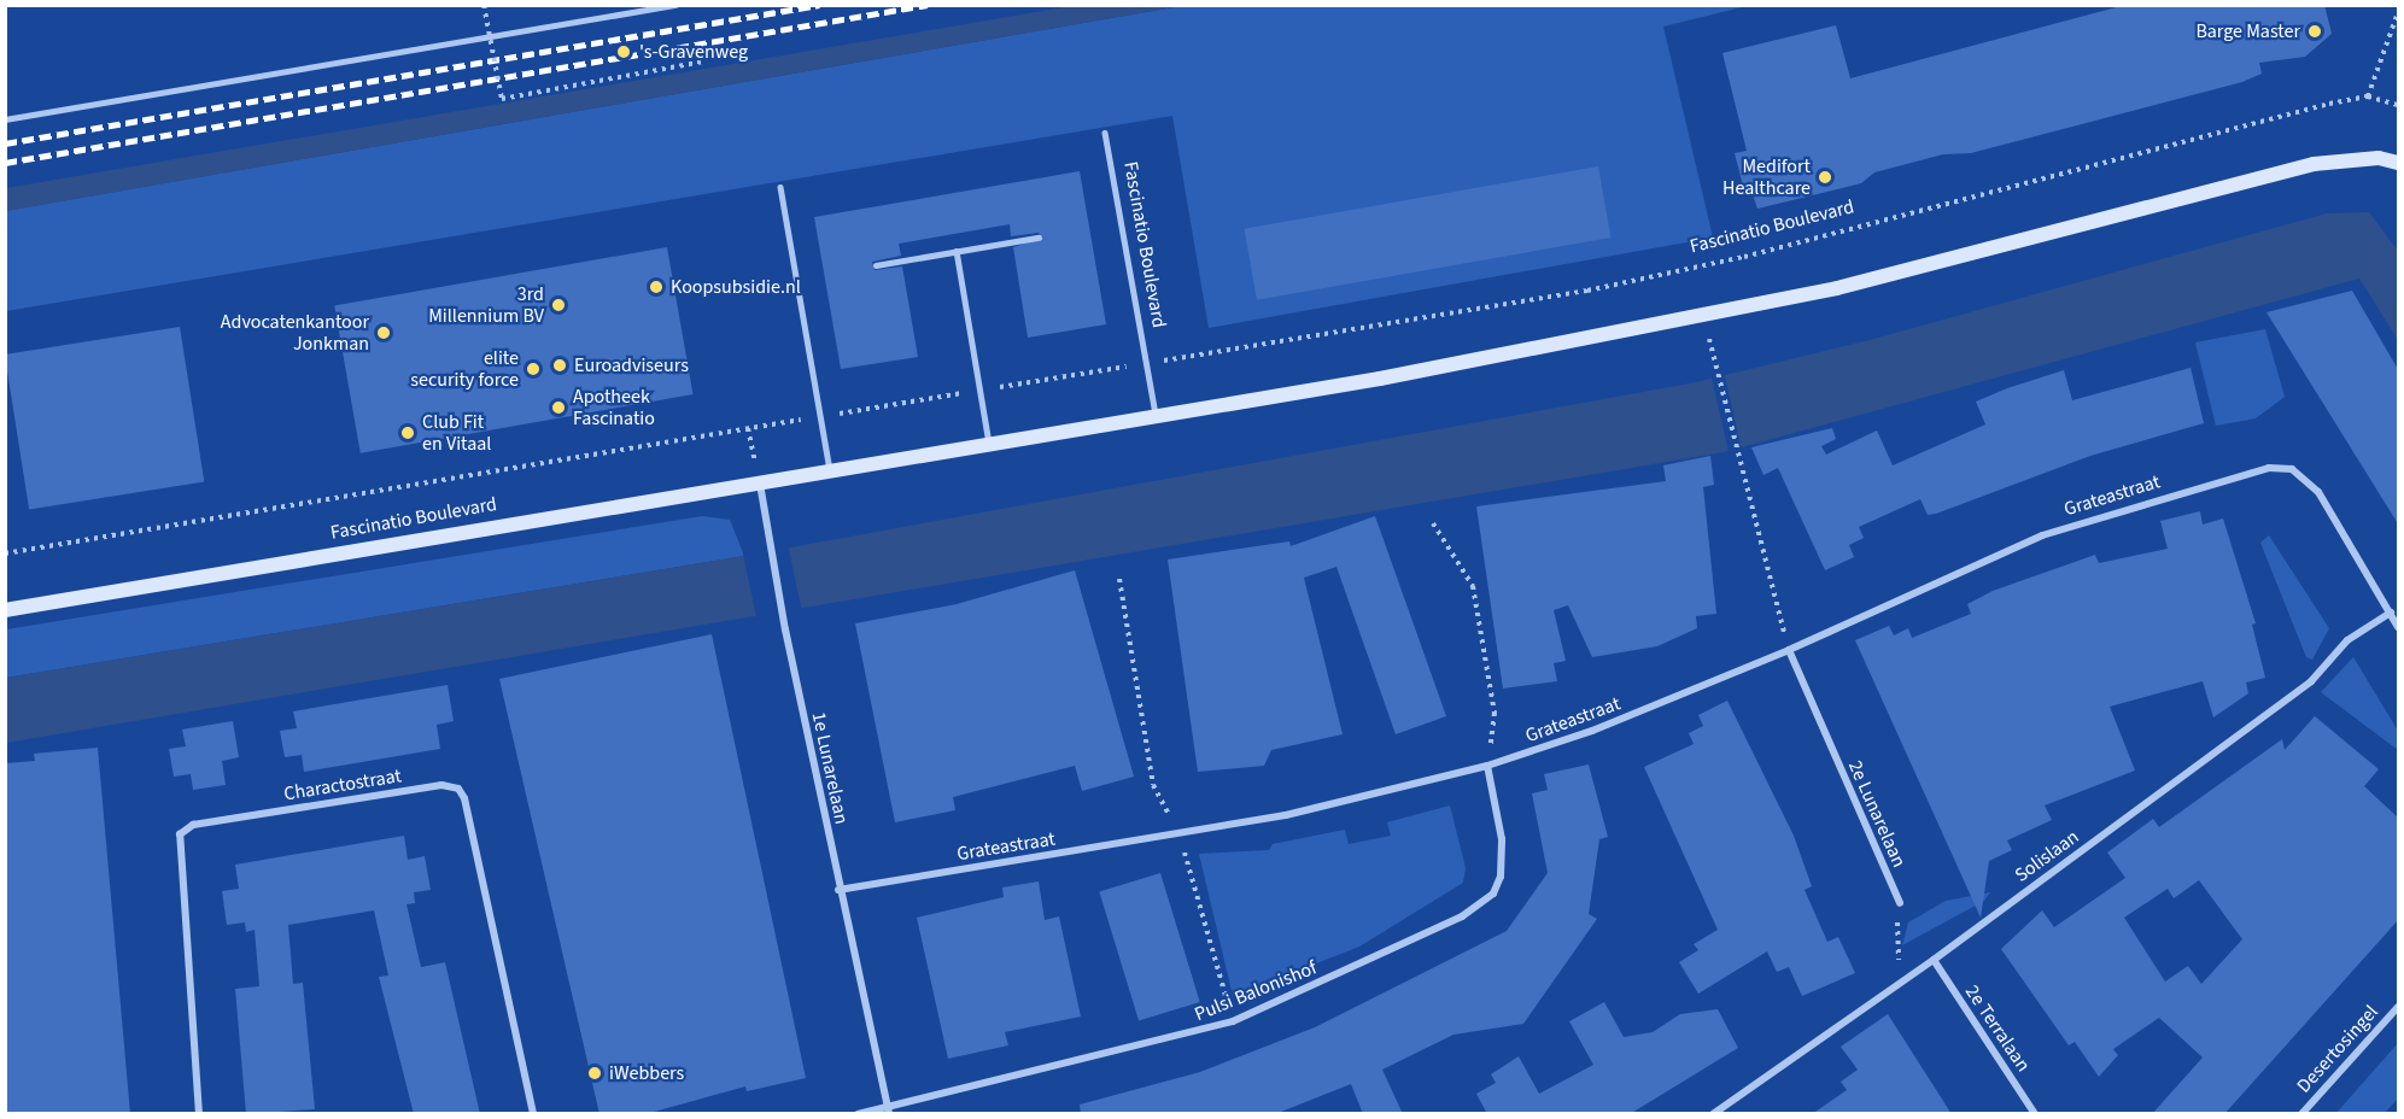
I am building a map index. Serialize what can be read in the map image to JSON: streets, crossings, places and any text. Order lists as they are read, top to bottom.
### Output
{
  "streets": {
    "street": [
      "Fascinatio Boulevard",
      "Grateastraat",
      "1e Lunarelaan",
      "Charactostraat",
      "2e Lunarelaan",
      "Solislaan",
      "Pulsi Balonishof",
      "2e Terralaan",
      "Desertosingel"
    ]
  },
  "crossings": [
    ["Fascinatio Boulevard", "1e Lunarelaan"],
    ["Grateastraat", "1e Lunarelaan"],
    ["Grateastraat", "2e Lunarelaan"],
    ["Grateastraat", "Solislaan"],
    ["Grateastraat", "Pulsi Balonishof"],
    ["1e Lunarelaan", "Pulsi Balonishof"],
    ["Solislaan", "2e Terralaan"]
  ],
  "places": [
    "Barge Master",
    "'s-Gravenweg",
    "Medifort Healthcare",
    "Koopsubsidie.nl",
    "3rd Millennium BV",
    "Advocatenkantoor Jonkman",
    "Euroadviseurs",
    "elite security force",
    "Apotheek Fascinatio",
    "Club Fit en Vitaal",
    "iWebbers"
  ]
}
